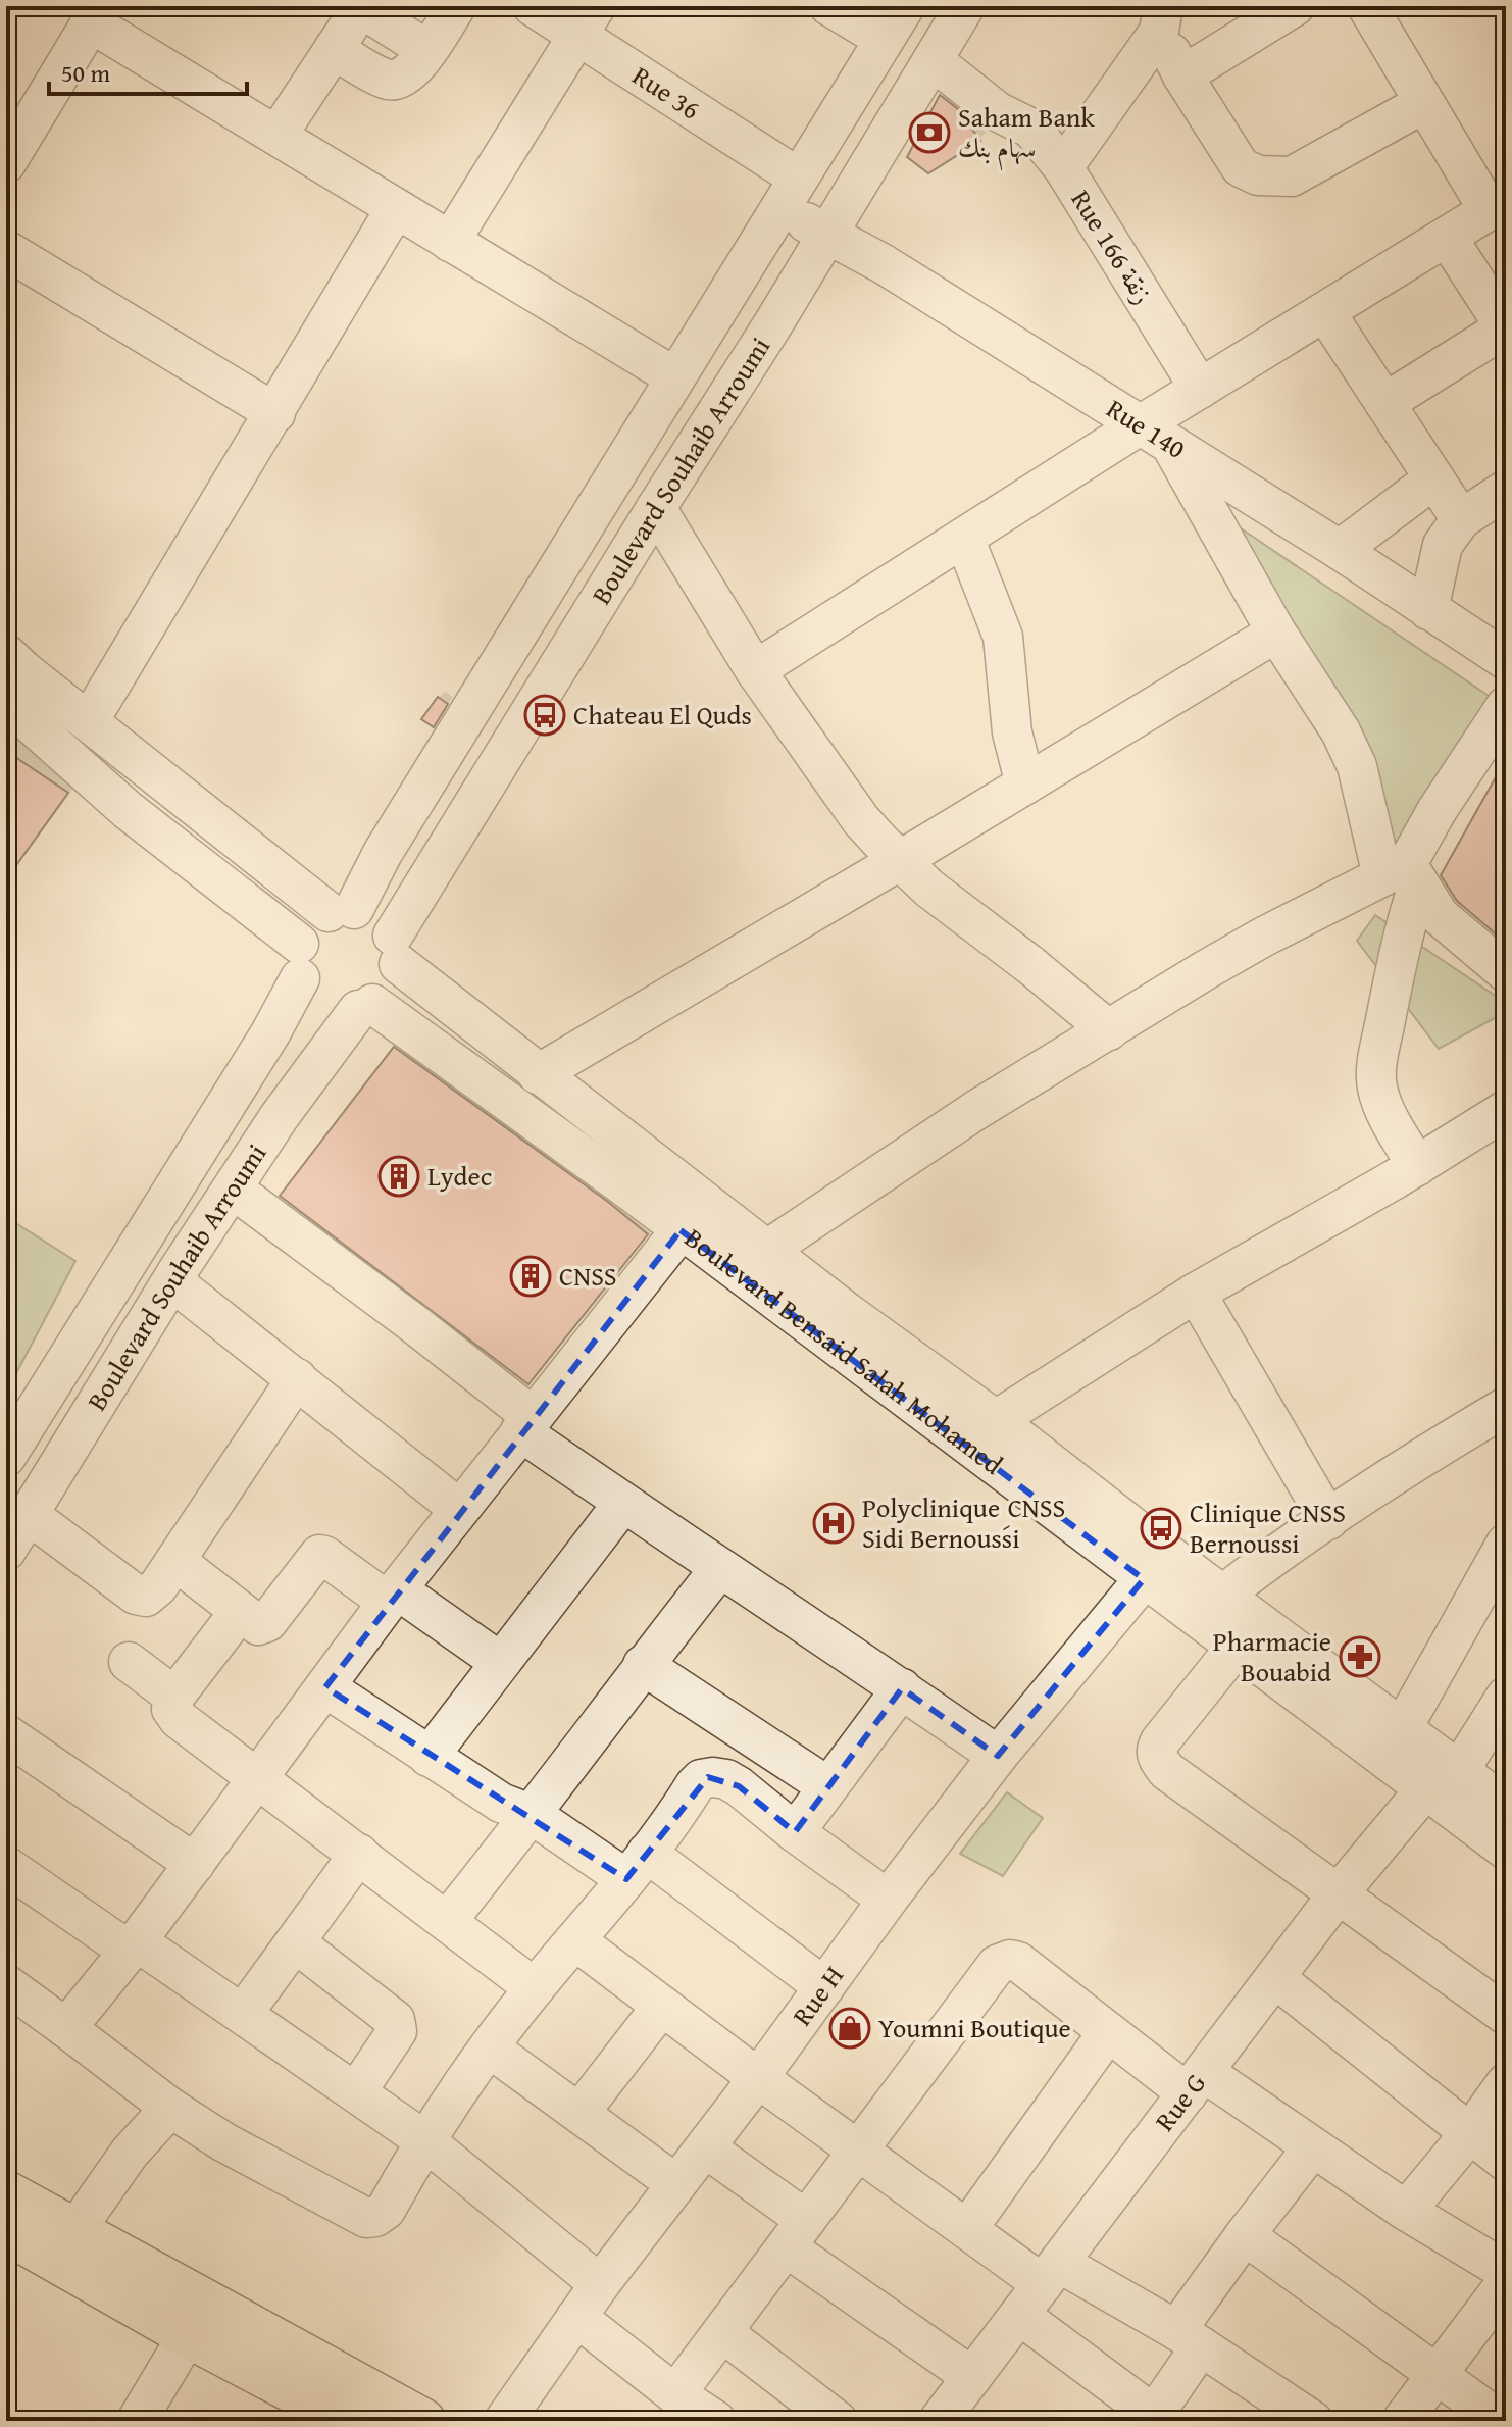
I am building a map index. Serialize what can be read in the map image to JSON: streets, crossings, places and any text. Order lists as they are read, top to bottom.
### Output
{
  "streets": {
    "street": [
      "Rue 36",
      "Rue 166 زنقة",
      "Rue 140",
      "Boulevard Souhaib Arroumi",
      "Boulevard Bensaid Salah Mohamed",
      "Rue H",
      "Rue G"
    ]
  },
  "crossings": [
    ["Rue 36", "Rue 140"],
    ["Rue 36", "Boulevard Souhaib Arroumi"],
    ["Rue 166 زنقة", "Boulevard Souhaib Arroumi"],
    ["Rue 140", "Boulevard Souhaib Arroumi"],
    ["Boulevard Souhaib Arroumi", "Boulevard Bensaid Salah Mohamed"],
    ["Boulevard Bensaid Salah Mohamed", "Rue H"],
    ["Boulevard Bensaid Salah Mohamed", "Rue G"]
  ],
  "places": {
    "bank": ["Saham Bank سهام بنك"],
    "bus stop": ["Chateau El Quds", "Clinique CNSS Bernoussi"],
    "building": ["Lydec", "CNSS"],
    "hospital": ["Polyclinique ِCNSS Sidi Bernoussi"],
    "pharmacy": ["Pharmacie Bouabid"],
    "shop": ["Youmni Boutique"]
  },
  "scale_bar": "50 m"
}
